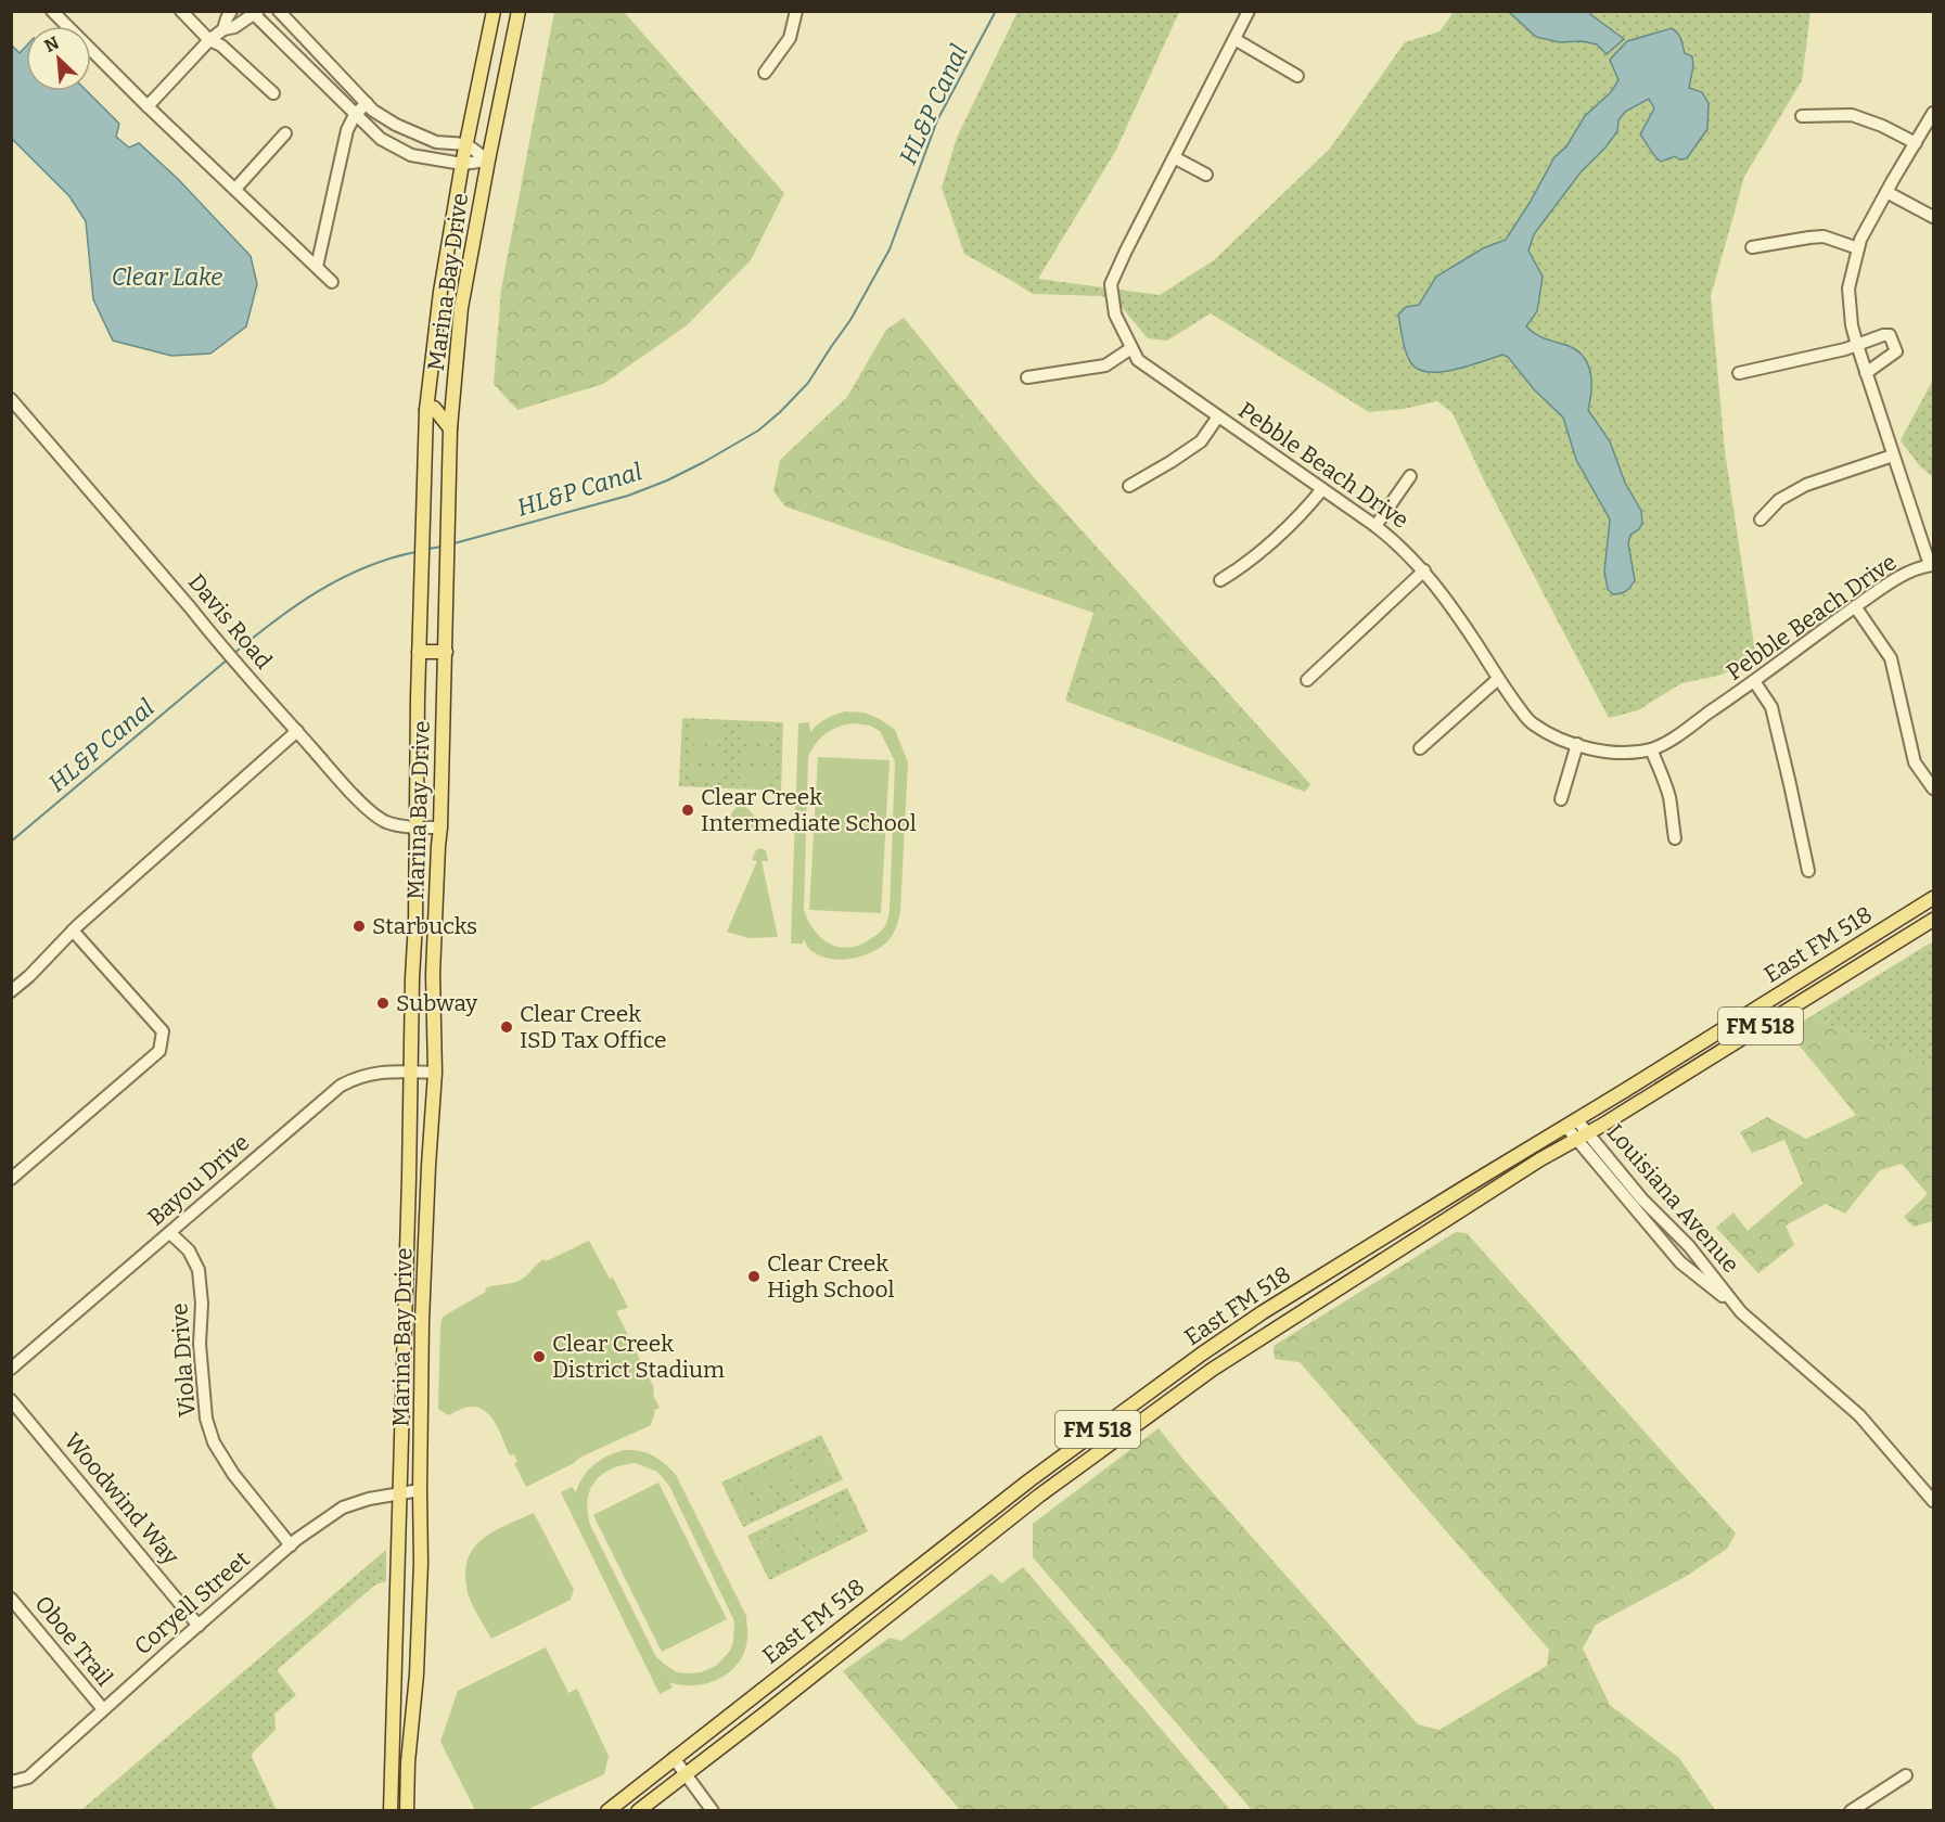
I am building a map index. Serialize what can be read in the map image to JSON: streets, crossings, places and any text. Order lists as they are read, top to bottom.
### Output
{
  "streets": {
    "main road": ["Marina Bay Drive", "East FM 518", "FM 518"],
    "street": [
      "Pebble Beach Drive",
      "Davis Road",
      "Bayou Drive",
      "Louisiana Avenue",
      "Viola Drive",
      "Woodwind Way",
      "Coryell Street",
      "Oboe Trail"
    ]
  },
  "crossings": [
    ["Marina Bay Drive", "Davis Road"],
    ["Marina Bay Drive", "Bayou Drive"],
    ["Marina Bay Drive", "Coryell Street"],
    ["East FM 518", "Louisiana Avenue"],
    ["Bayou Drive", "Viola Drive"],
    ["Viola Drive", "Coryell Street"],
    ["Woodwind Way", "Coryell Street"],
    ["Coryell Street", "Oboe Trail"]
  ],
  "water": ["HL&P Canal", "Clear Lake"],
  "places": [
    "Clear Creek Intermediate School",
    "Starbucks",
    "Subway",
    "Clear Creek ISD Tax Office",
    "Clear Creek High School",
    "Clear Creek District Stadium"
  ],
  "north": "top left"
}
